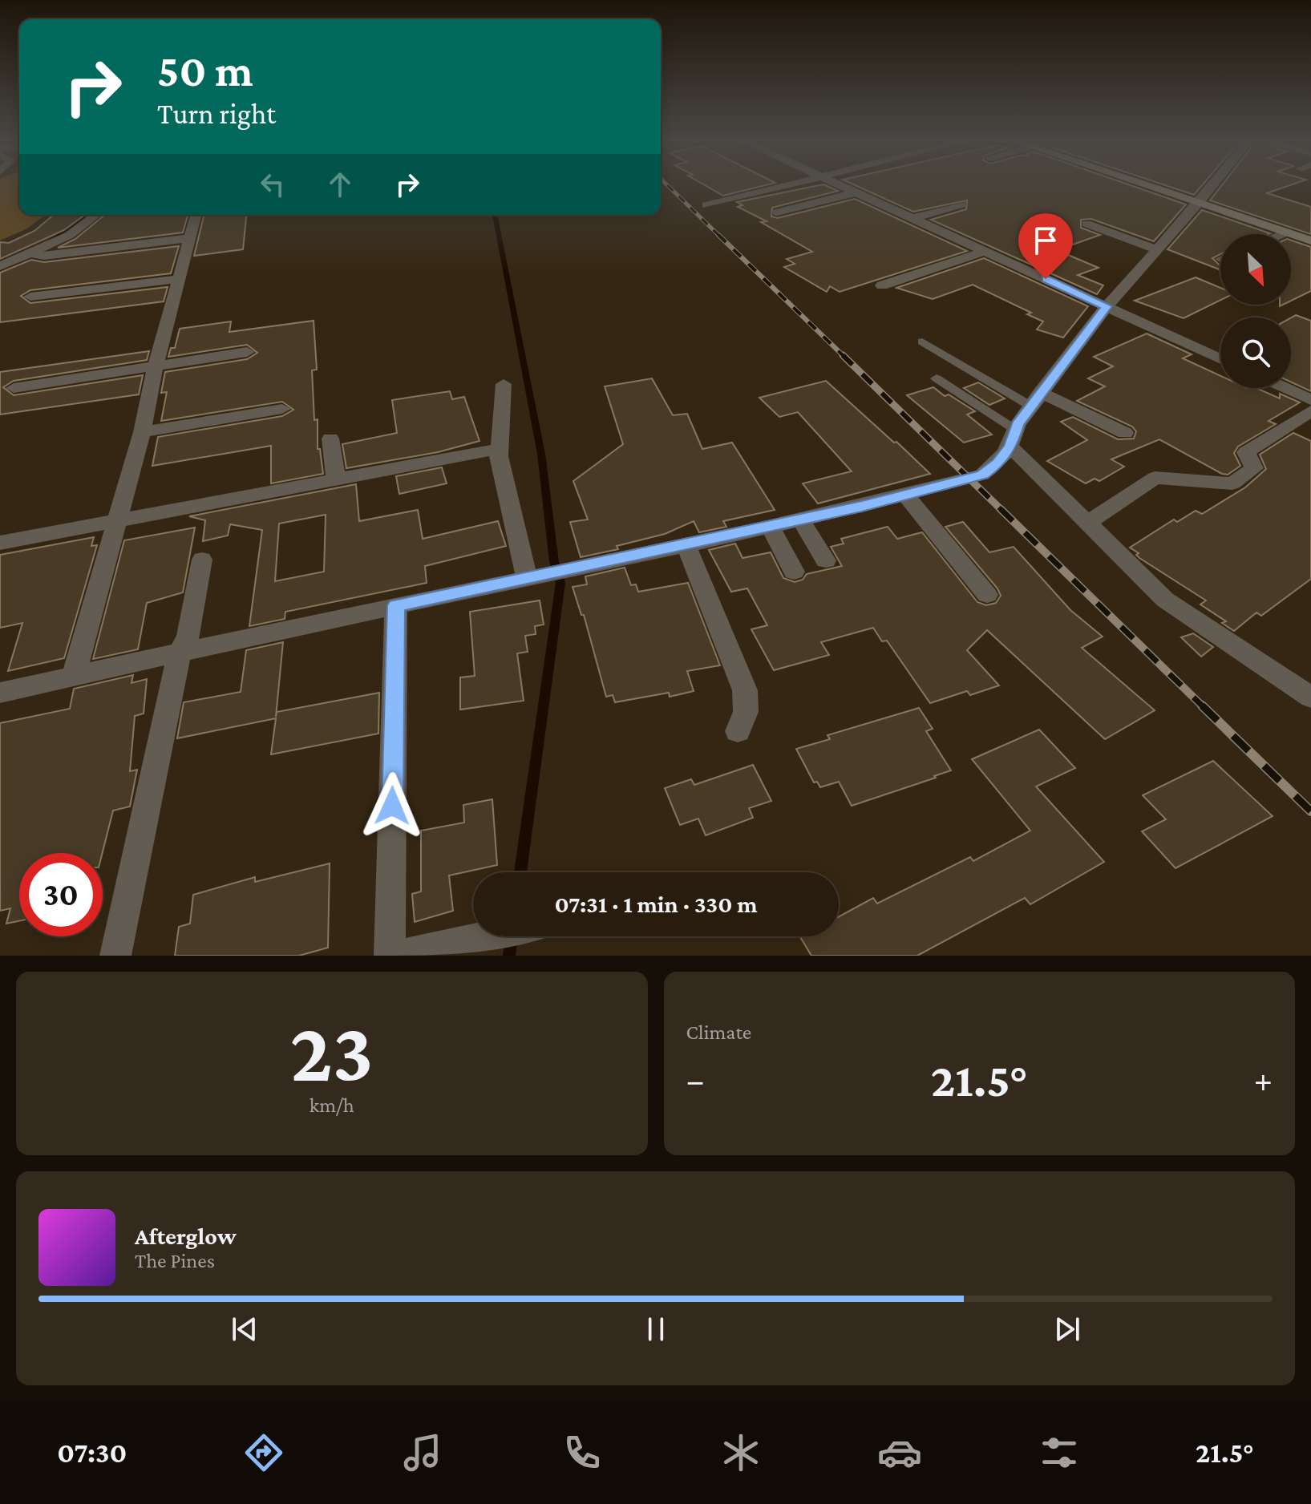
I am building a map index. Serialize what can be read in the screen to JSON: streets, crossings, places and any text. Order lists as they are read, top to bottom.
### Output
{
  "north": "bottom right",
  "page": {
    "turn": ["50 m", "Turn right"],
    "limit": "30",
    "trip": "07:31 · 1 min · 330 m",
    "tile": [
      ["23", "km/h"],
      "Climate"
    ],
    "heat": ["−", "21.5°", "+"],
    "song": ["Afterglow", "The Pines"],
    "tabs": ["07:30", "21.5°"]
  }
}
